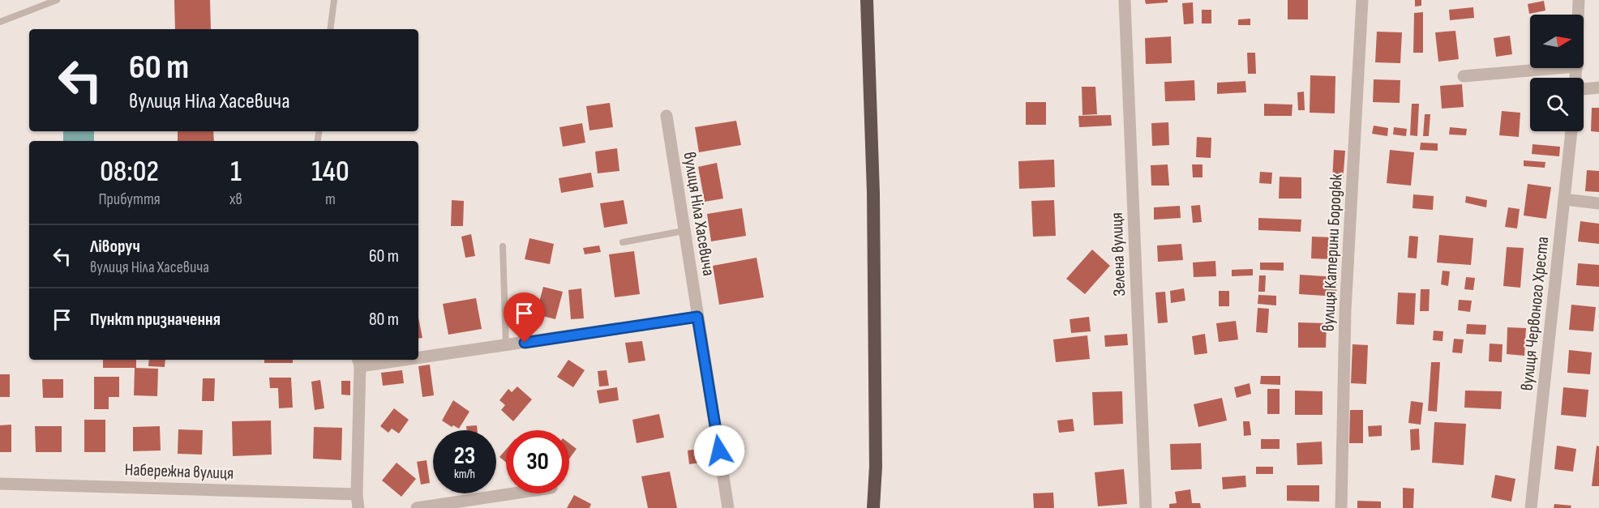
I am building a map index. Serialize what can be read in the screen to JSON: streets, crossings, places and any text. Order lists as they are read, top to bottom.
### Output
{
  "streets": {
    "street": [
      "вулиця Ніла Хасевича",
      "вулиця Катерини Бородюк",
      "Зелена вулиця",
      "вулиця Червоного Хреста",
      "Набережна вулиця"
    ]
  },
  "north": "right",
  "page": {
    "turn": ["60 m", "вулиця Ніла Хасевича"],
    "eta": [
      "08:02",
      "Прибуття",
      "1",
      "хв",
      "140",
      "m"
    ],
    "list": [
      {
        "name": "Ліворуч",
        "note": "вулиця Ніла Хасевича",
        "value": "60 m"
      },
      {
        "name": "Пункт призначення",
        "value": "80 m"
      }
    ],
    "speed": "23 km/h",
    "limit": "30"
  }
}
